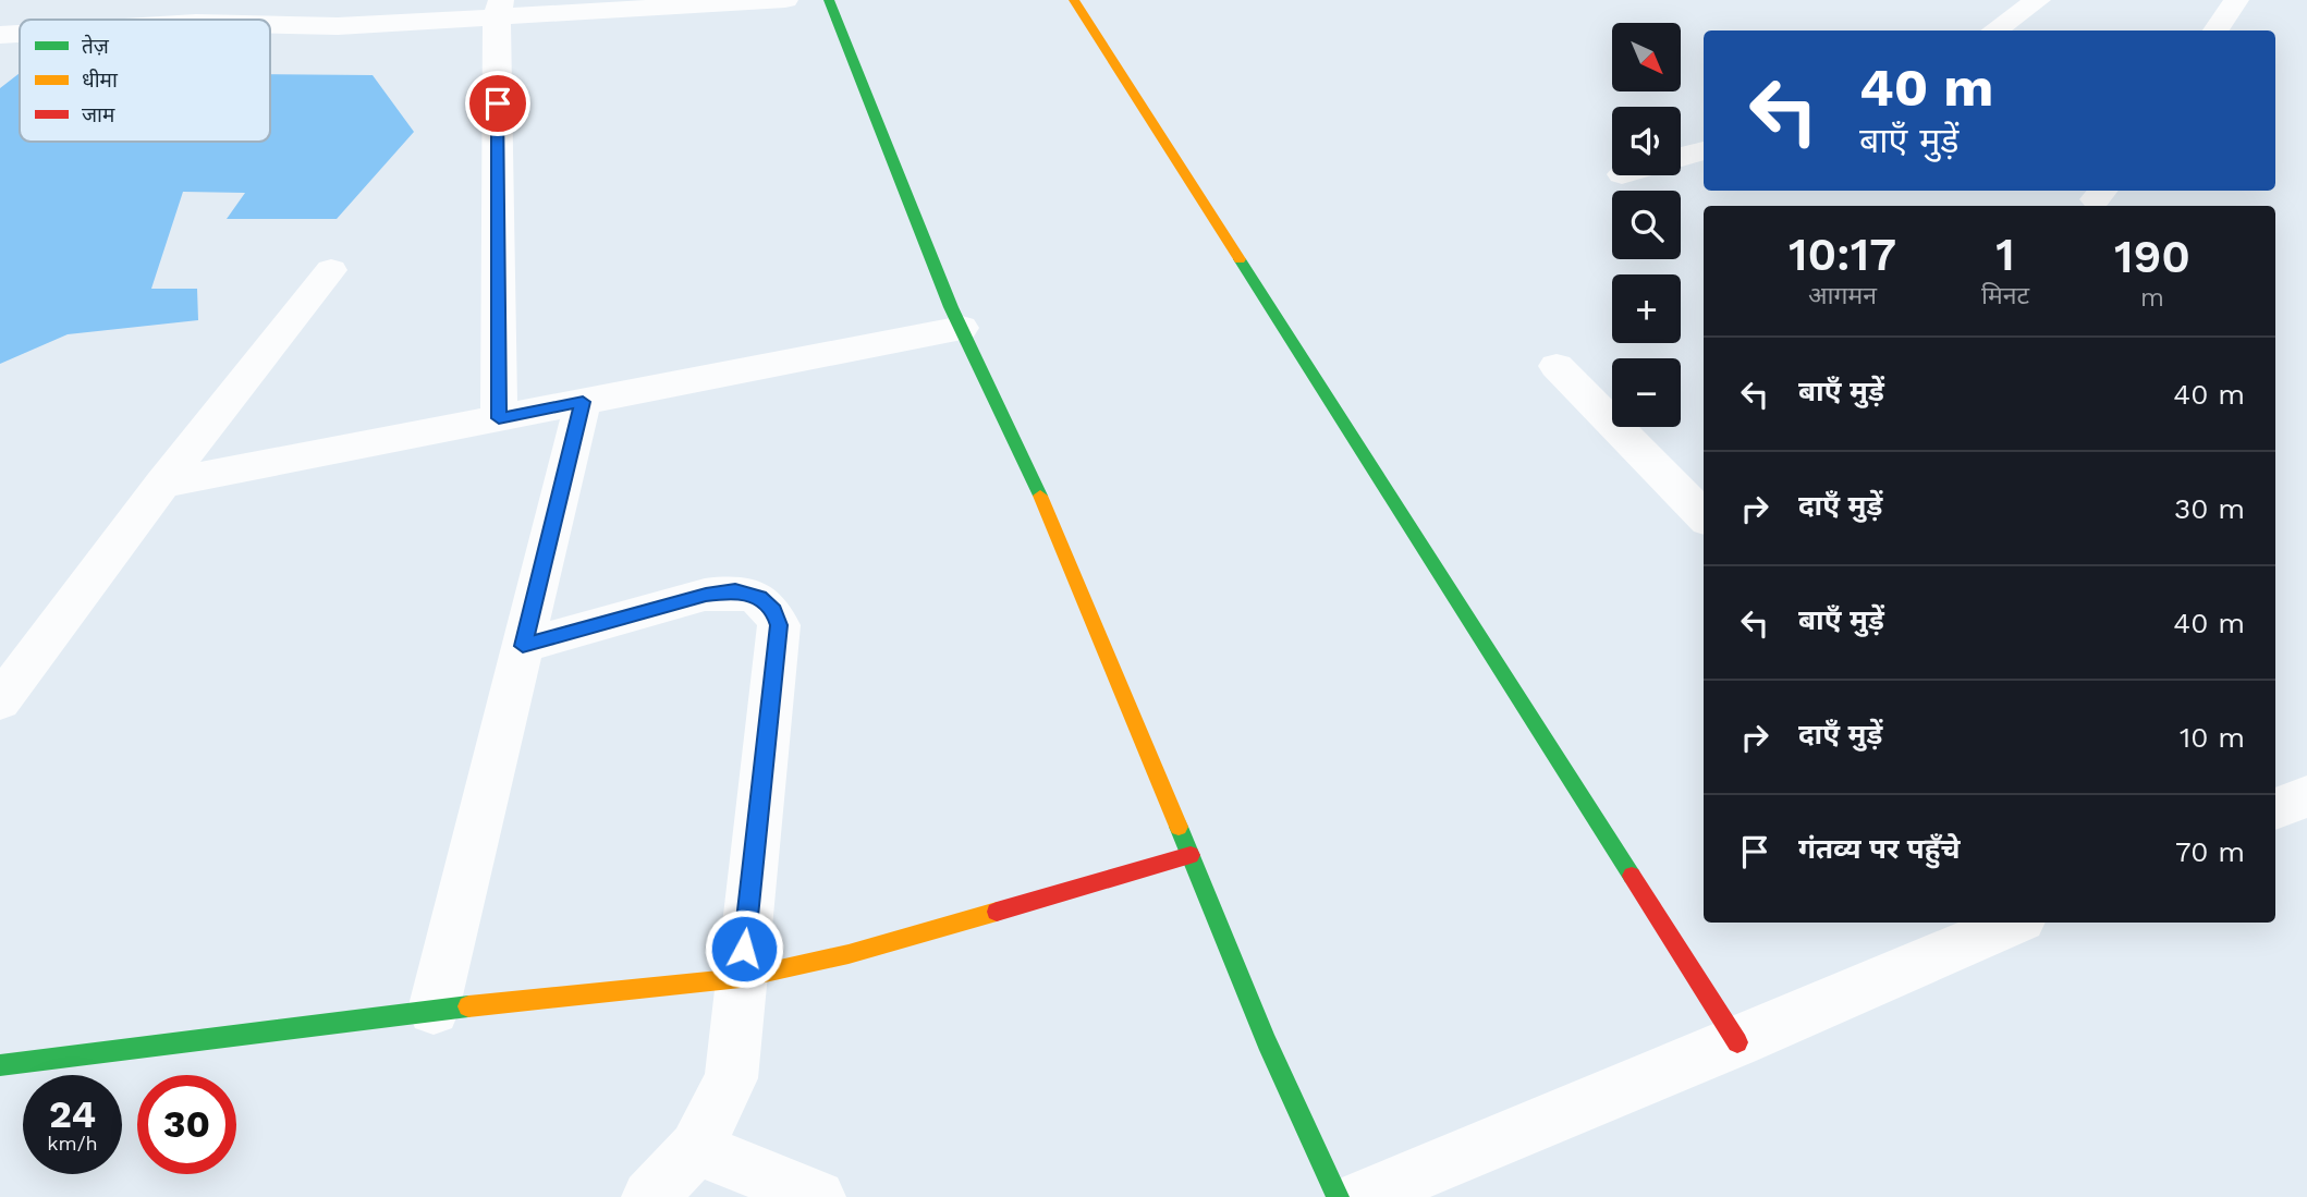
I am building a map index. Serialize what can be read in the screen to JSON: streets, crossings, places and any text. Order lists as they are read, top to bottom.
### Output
{
  "legend": ["तेज़", "धीमा", "जाम"],
  "north": "bottom right",
  "page": {
    "map_buttons": ["+", "−"],
    "turn": ["40 m", "बाएँ मुड़ें"],
    "eta": [
      "10:17",
      "आगमन",
      "1",
      "मिनट",
      "190",
      "m"
    ],
    "list": [
      {
        "name": "बाएँ मुड़ें",
        "value": "40 m"
      },
      {
        "name": "दाएँ मुड़ें",
        "value": "30 m"
      },
      {
        "name": "बाएँ मुड़ें",
        "value": "40 m"
      },
      {
        "name": "दाएँ मुड़ें",
        "value": "10 m"
      },
      {
        "name": "गंतव्य पर पहुँचे",
        "value": "70 m"
      }
    ],
    "speed": "24 km/h",
    "limit": "30"
  }
}
